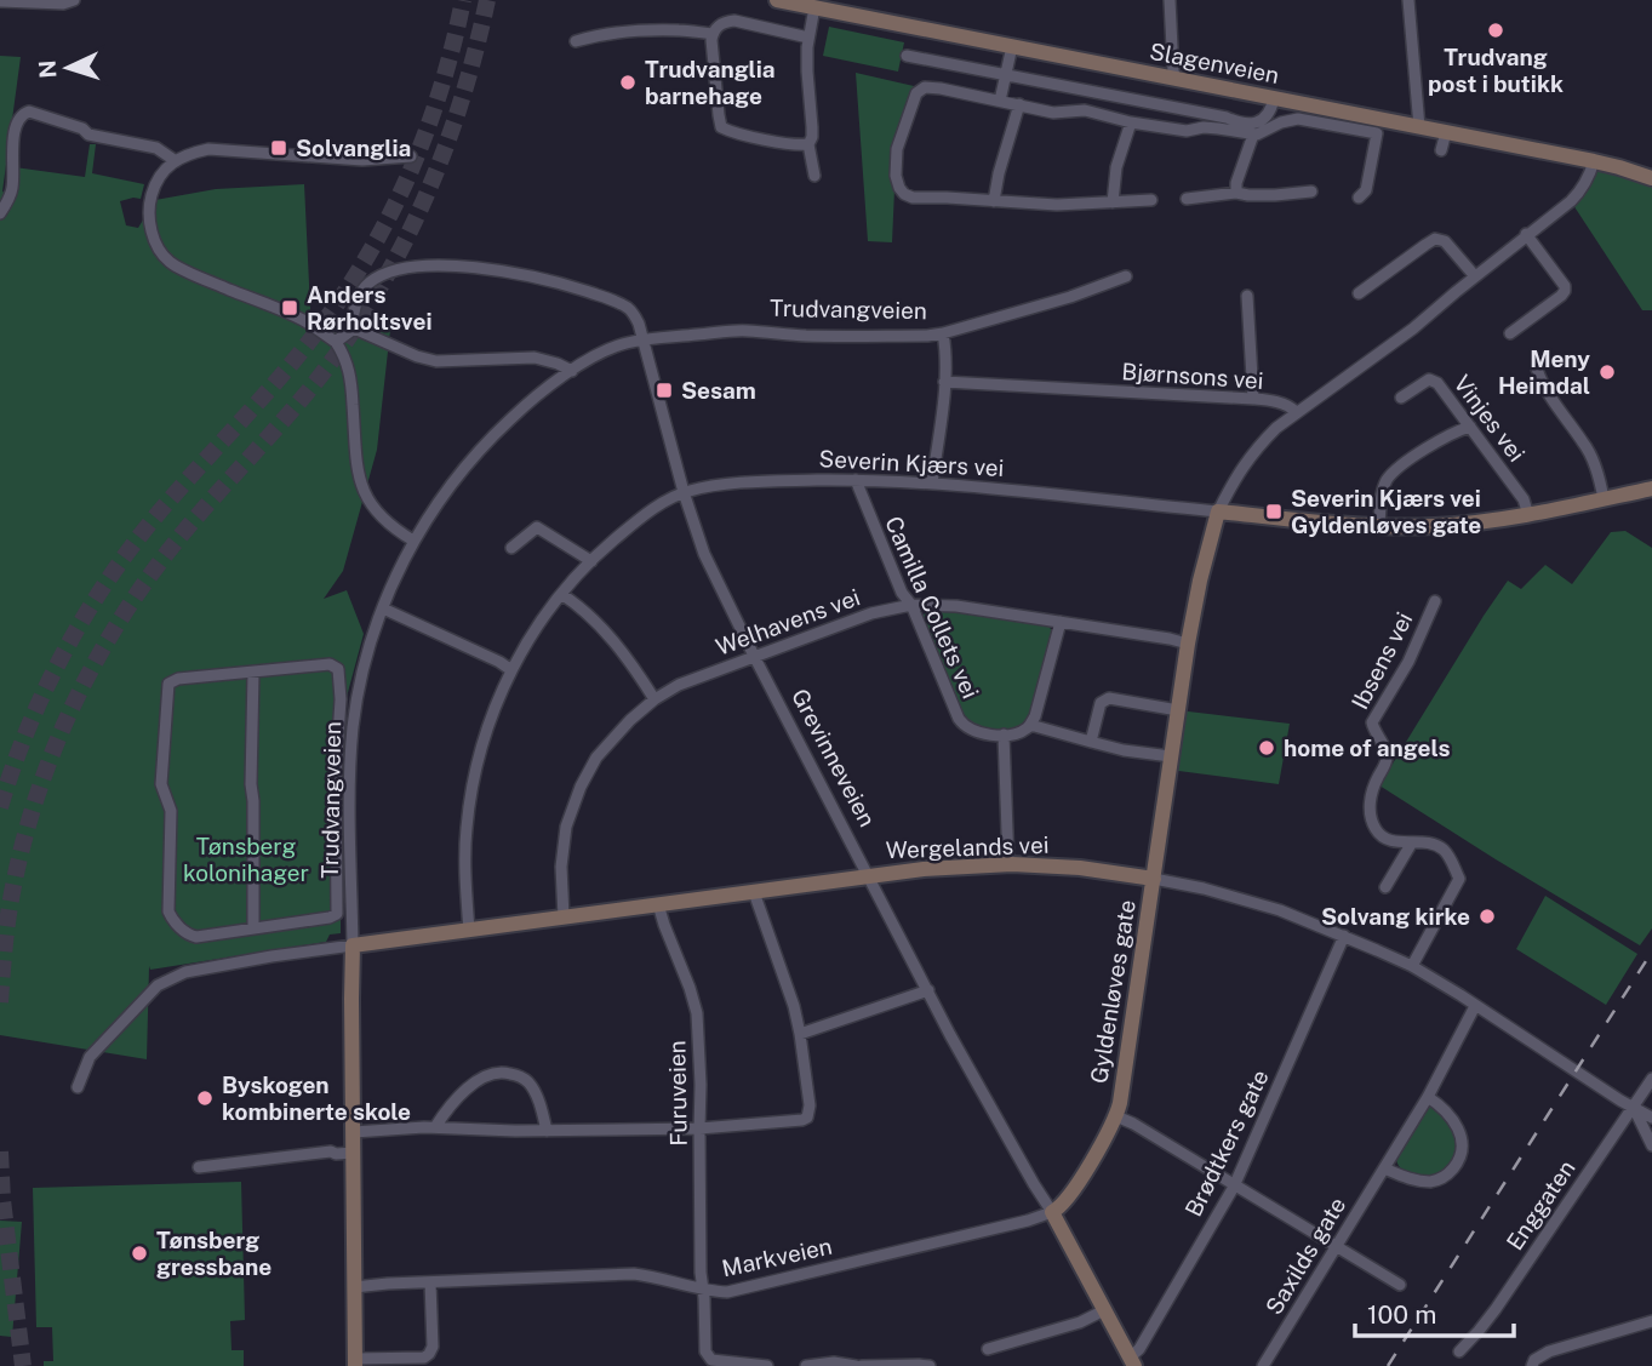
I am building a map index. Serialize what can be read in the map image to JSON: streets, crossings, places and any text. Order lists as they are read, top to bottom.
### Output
{
  "streets": {
    "main road": [
      "Slagenveien",
      "Trudvangveien",
      "Severin Kjærs vei",
      "Grevinneveien",
      "Wergelands vei",
      "Gyldenløves gate"
    ],
    "street": [
      "Bjørnsons vei",
      "Vinjes vei",
      "Camilla Collets vei",
      "Welhavens vei",
      "Ibsens vei",
      "Furuveien",
      "Brødtkers gate",
      "Enggaten",
      "Saxilds gate",
      "Markveien"
    ]
  },
  "crossings": [
    ["Trudvangveien", "Grevinneveien"],
    ["Trudvangveien", "Wergelands vei"],
    ["Trudvangveien", "Markveien"],
    ["Bjørnsons vei", "Gyldenløves gate"],
    ["Vinjes vei", "Severin Kjærs vei"],
    ["Severin Kjærs vei", "Camilla Collets vei"],
    ["Severin Kjærs vei", "Grevinneveien"],
    ["Severin Kjærs vei", "Wergelands vei"],
    ["Severin Kjærs vei", "Gyldenløves gate"],
    ["Camilla Collets vei", "Welhavens vei"],
    ["Welhavens vei", "Grevinneveien"],
    ["Welhavens vei", "Wergelands vei"],
    ["Welhavens vei", "Gyldenløves gate"],
    ["Ibsens vei", "Wergelands vei"],
    ["Grevinneveien", "Wergelands vei"],
    ["Grevinneveien", "Gyldenløves gate"],
    ["Grevinneveien", "Brødtkers gate"],
    ["Grevinneveien", "Markveien"],
    ["Wergelands vei", "Gyldenløves gate"],
    ["Wergelands vei", "Furuveien"],
    ["Wergelands vei", "Brødtkers gate"],
    ["Wergelands vei", "Enggaten"],
    ["Wergelands vei", "Saxilds gate"],
    ["Gyldenløves gate", "Markveien"],
    ["Furuveien", "Markveien"]
  ],
  "parks": ["Tønsberg kolonihager"],
  "places": {
    "other": [
      "Trudvang post i butikk",
      "Trudvanglia barnehage",
      "Meny Heimdal",
      "home of angels",
      "Solvang kirke",
      "Byskogen kombinerte skole",
      "Tønsberg gressbane"
    ],
    "transit": [
      "Solvanglia",
      "Anders Rørholtsvei",
      "Sesam",
      "Severin Kjærs vei Gyldenløves gate"
    ]
  },
  "scale_bar": "100 m",
  "north": "left"
}
